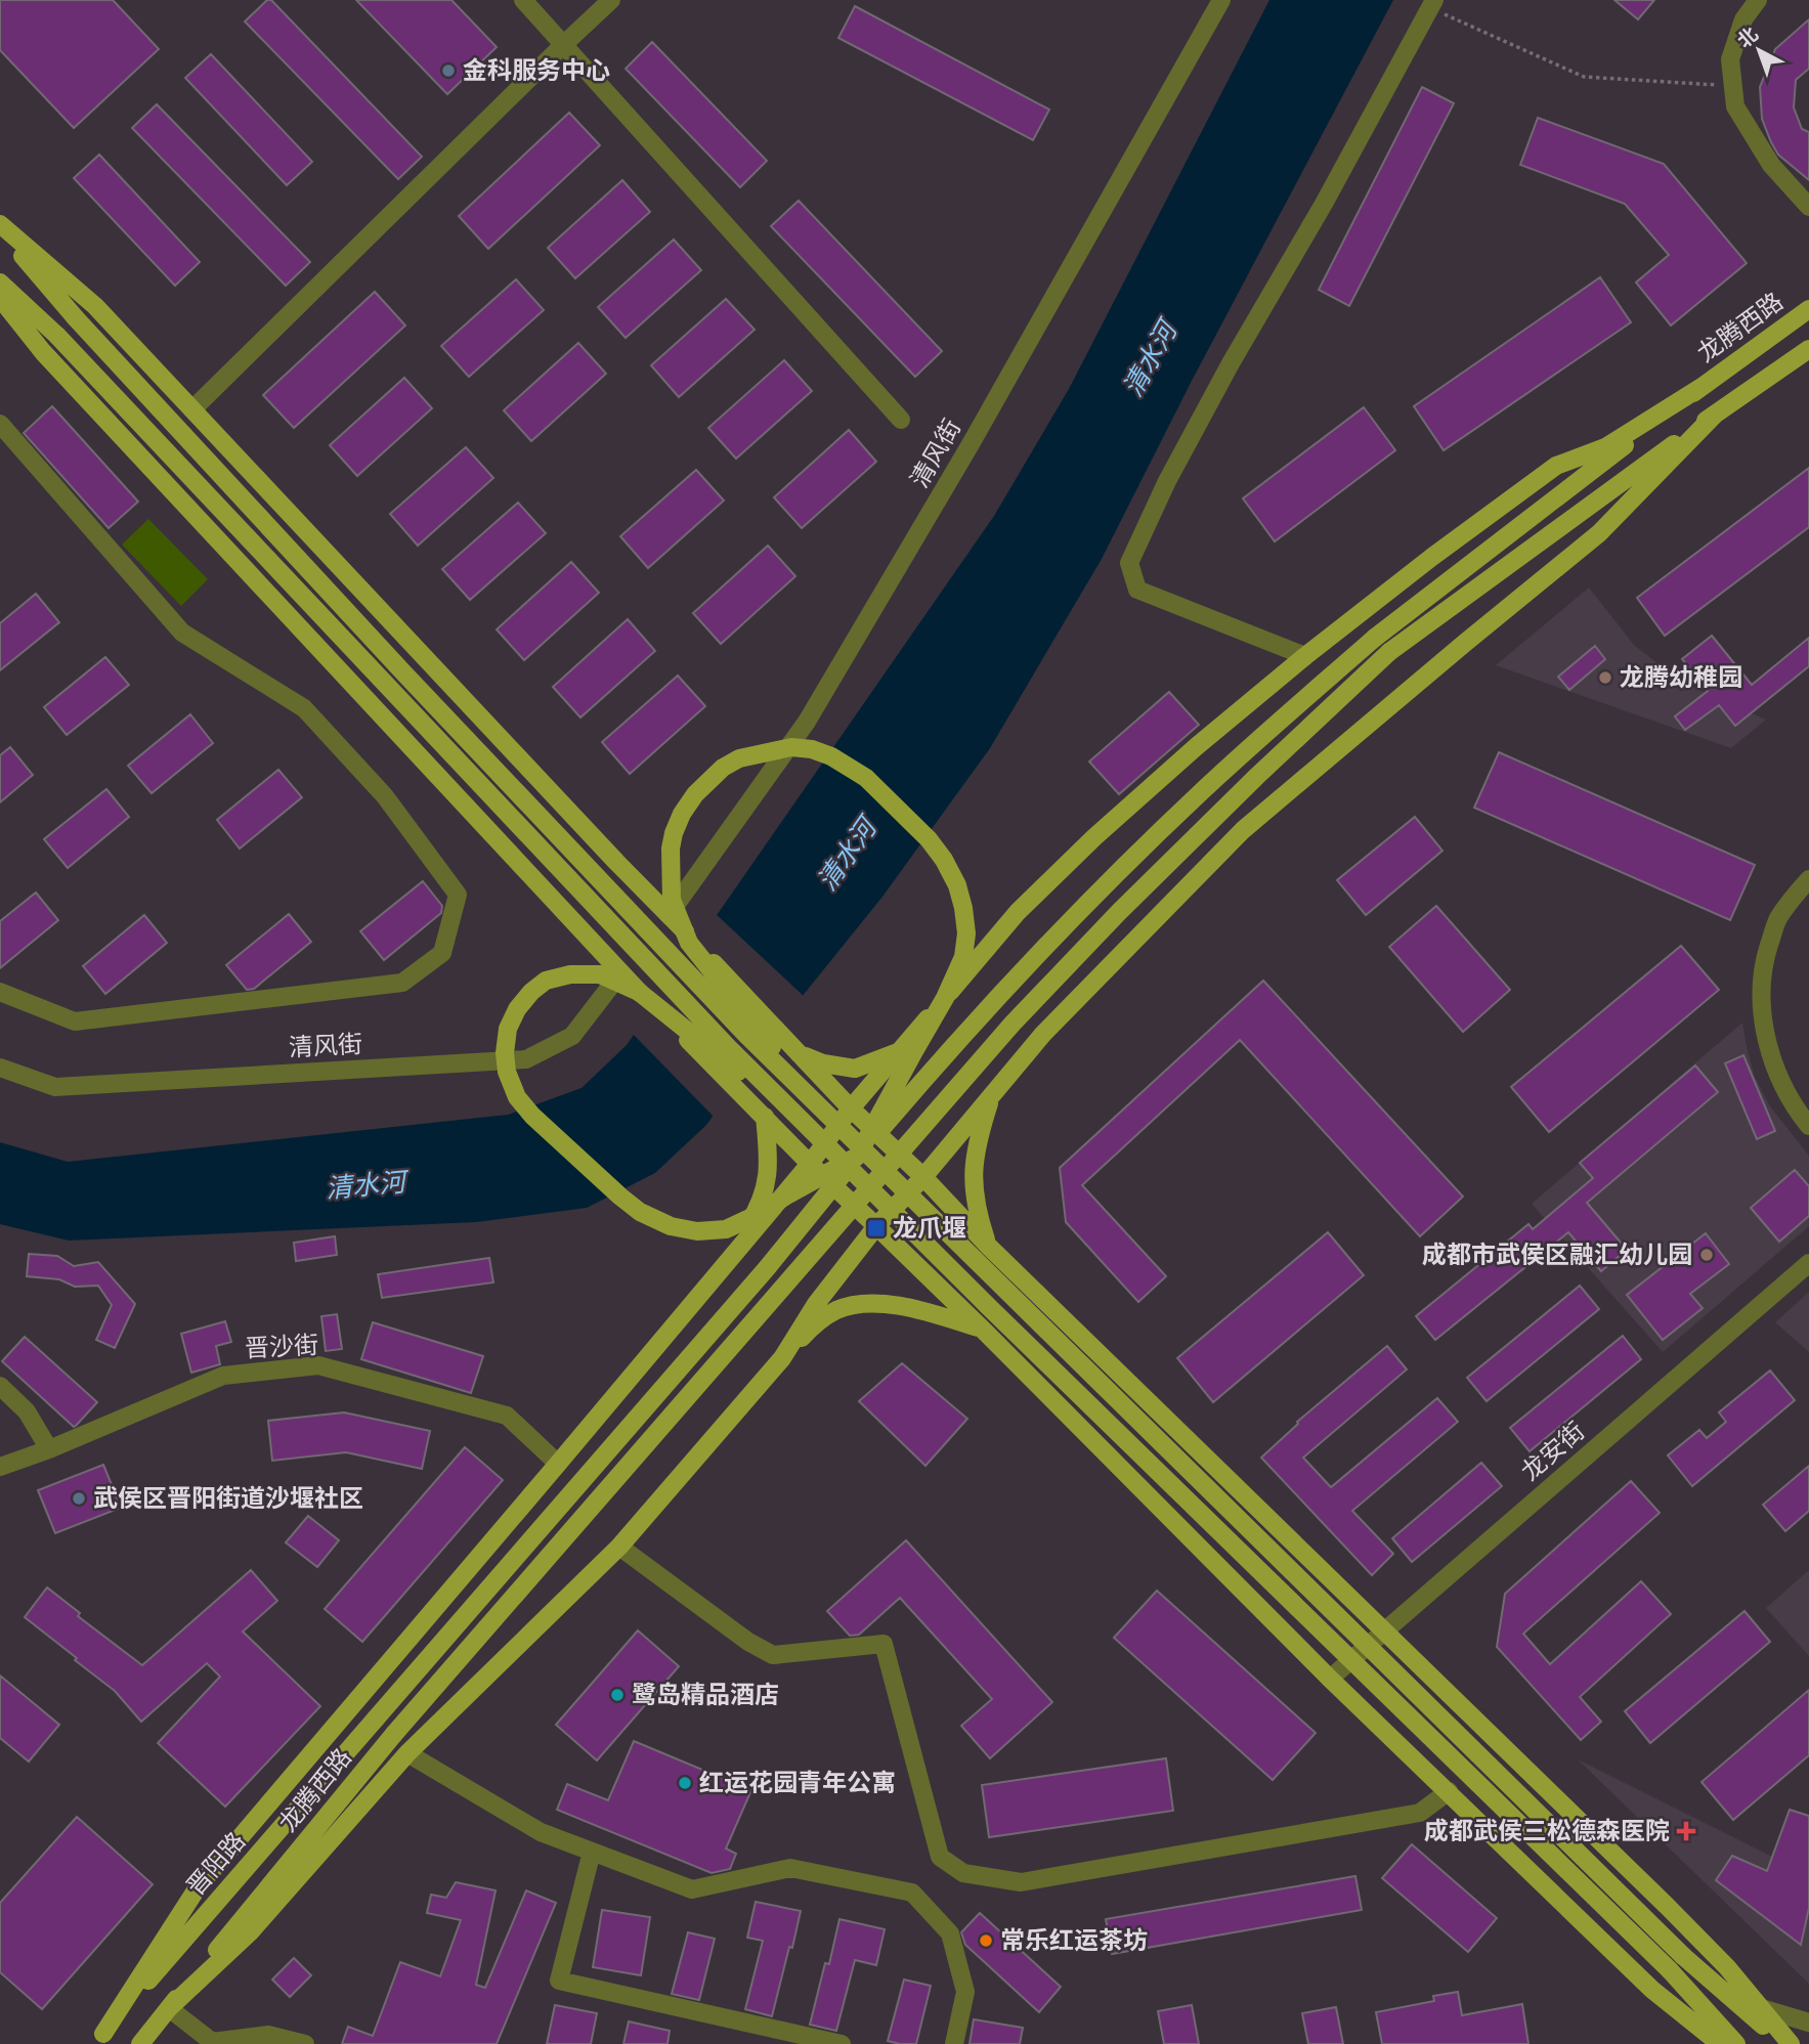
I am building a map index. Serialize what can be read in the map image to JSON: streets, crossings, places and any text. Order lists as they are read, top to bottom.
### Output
{
  "streets": {
    "main road": ["龙腾西路", "晋阳路"],
    "street": ["清风街", "晋沙街", "龙安街"]
  },
  "water": ["清水河"],
  "places": {
    "other": [
      "金科服务中心",
      "龙腾幼稚园",
      "成都市武侯区融汇幼儿园",
      "武侯区晋阳街道沙堰社区",
      "鹭岛精品酒店",
      "红运花园青年公寓",
      "常乐红运茶坊"
    ],
    "transit": ["龙爪堰"],
    "health": ["成都武侯三松德森医院"]
  },
  "north": "top left"
}
